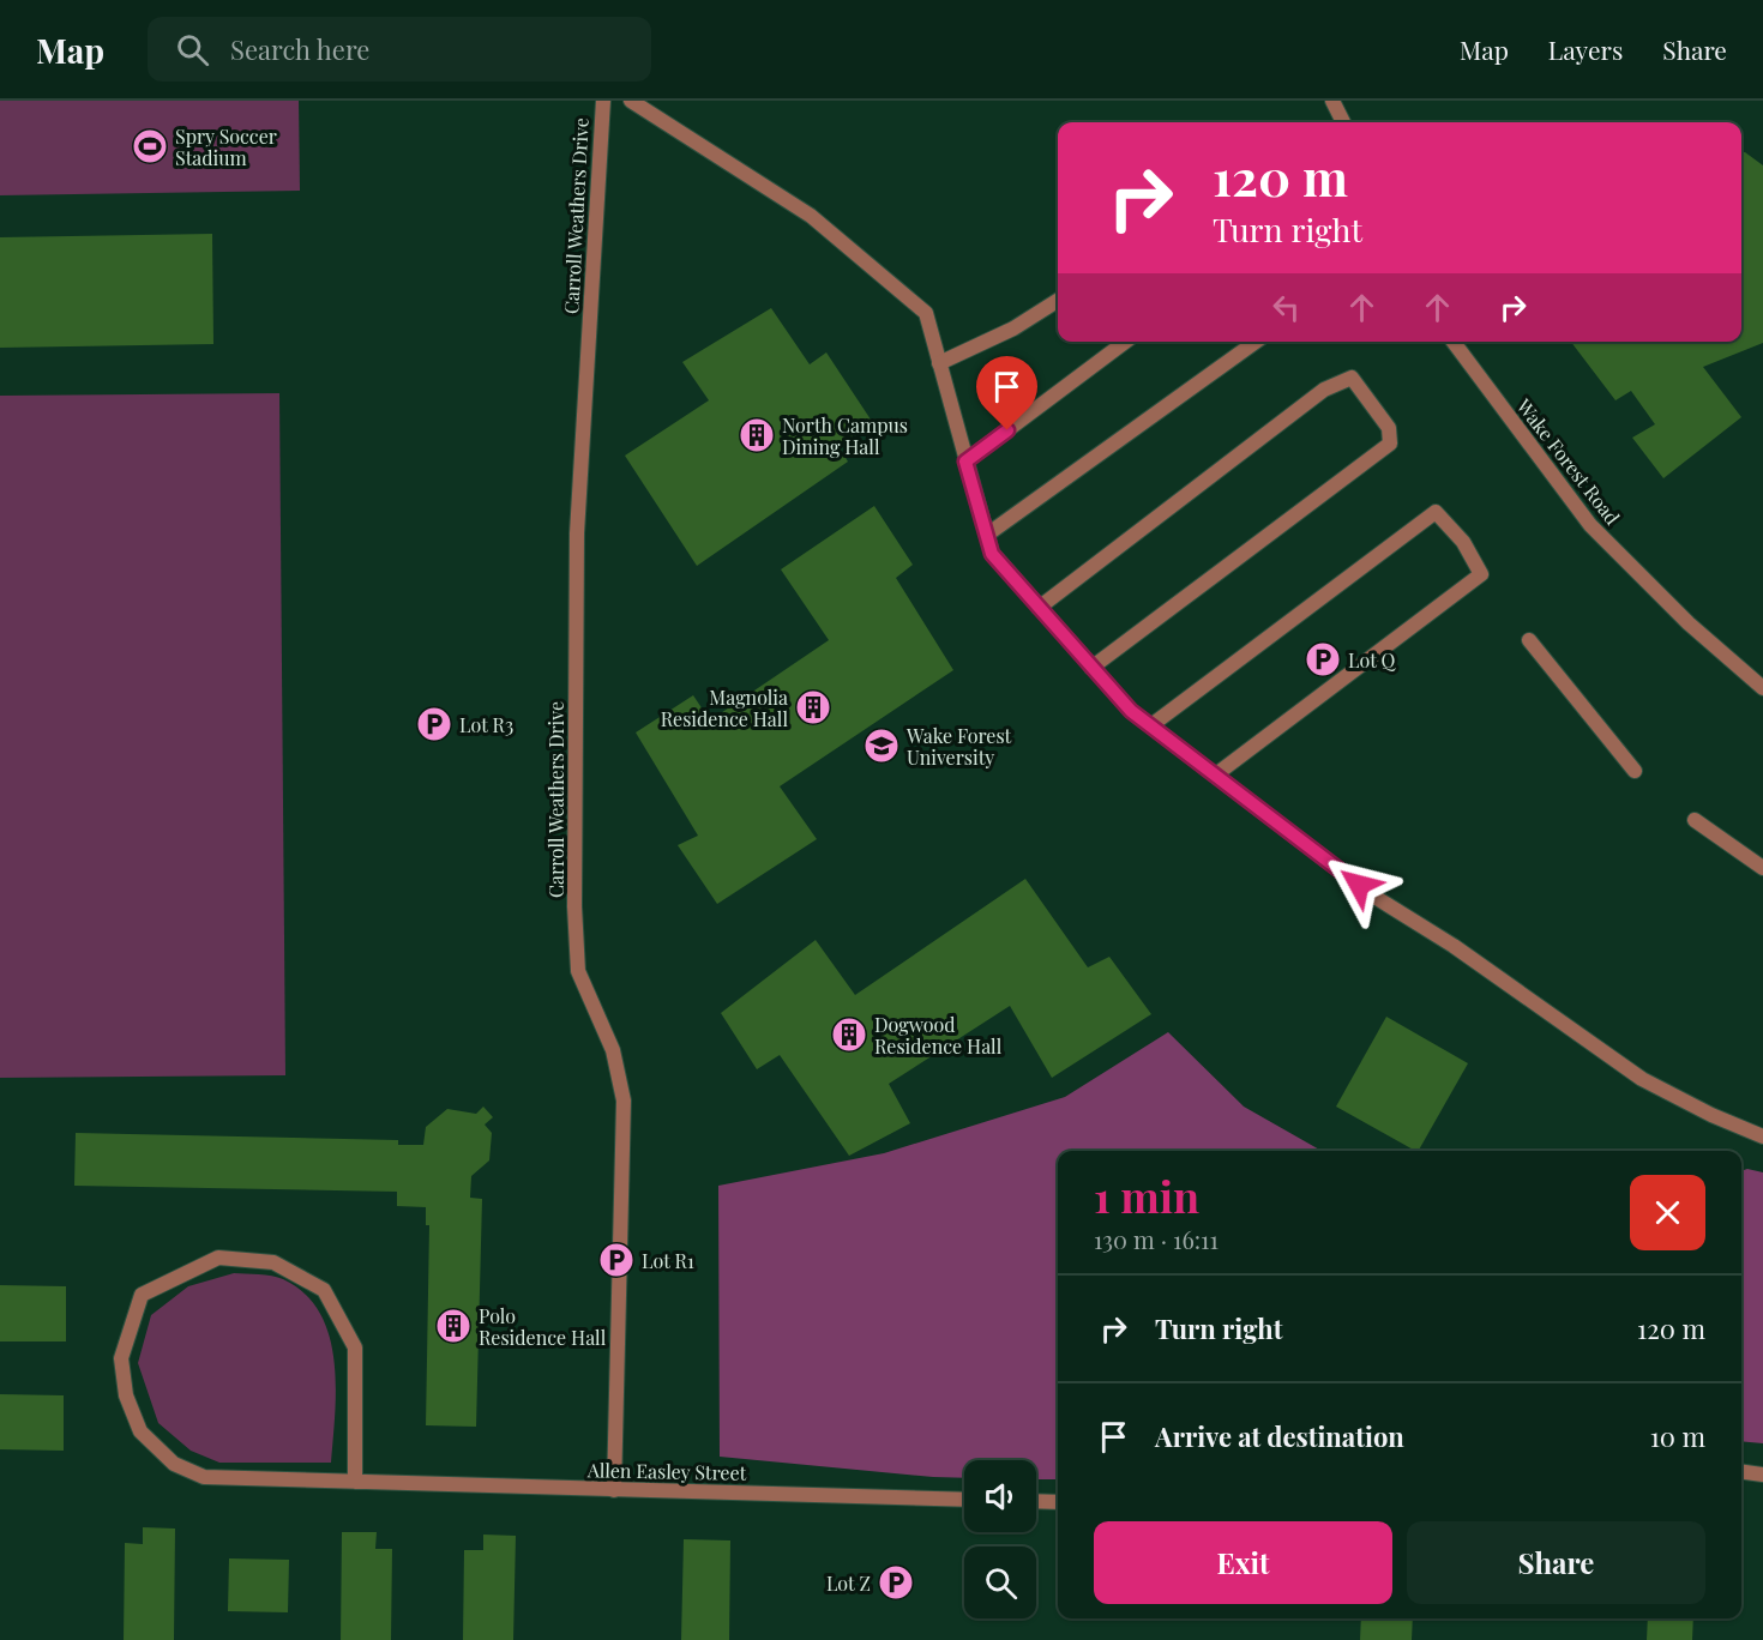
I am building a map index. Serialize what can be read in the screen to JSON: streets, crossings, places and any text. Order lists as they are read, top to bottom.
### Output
{
  "streets": {
    "street": ["Carroll Weathers Drive", "Wake Forest Road", "Allen Easley Street"]
  },
  "crossings": [
    ["Carroll Weathers Drive", "Allen Easley Street"]
  ],
  "places": {
    "sports": ["Spry Soccer Stadium"],
    "building": [
      "North Campus Dining Hall",
      "Magnolia Residence Hall",
      "Dogwood Residence Hall",
      "Polo Residence Hall"
    ],
    "parking": [
      "Lot Q",
      "Lot R3",
      "Lot R1",
      "Lot Z"
    ],
    "school or university": ["Wake Forest University"]
  },
  "page": {
    "header": "Map",
    "search": "Search here",
    "nav": ["Map", "Layers", "Share"],
    "turn": ["120 m", "Turn right"],
    "heading": ["1 min", "130 m · 16:11"],
    "list": [
      {
        "name": "Turn right",
        "value": "120 m"
      },
      {
        "name": "Arrive at destination",
        "value": "10 m"
      }
    ],
    "buttons": ["Exit", "Share"]
  }
}
